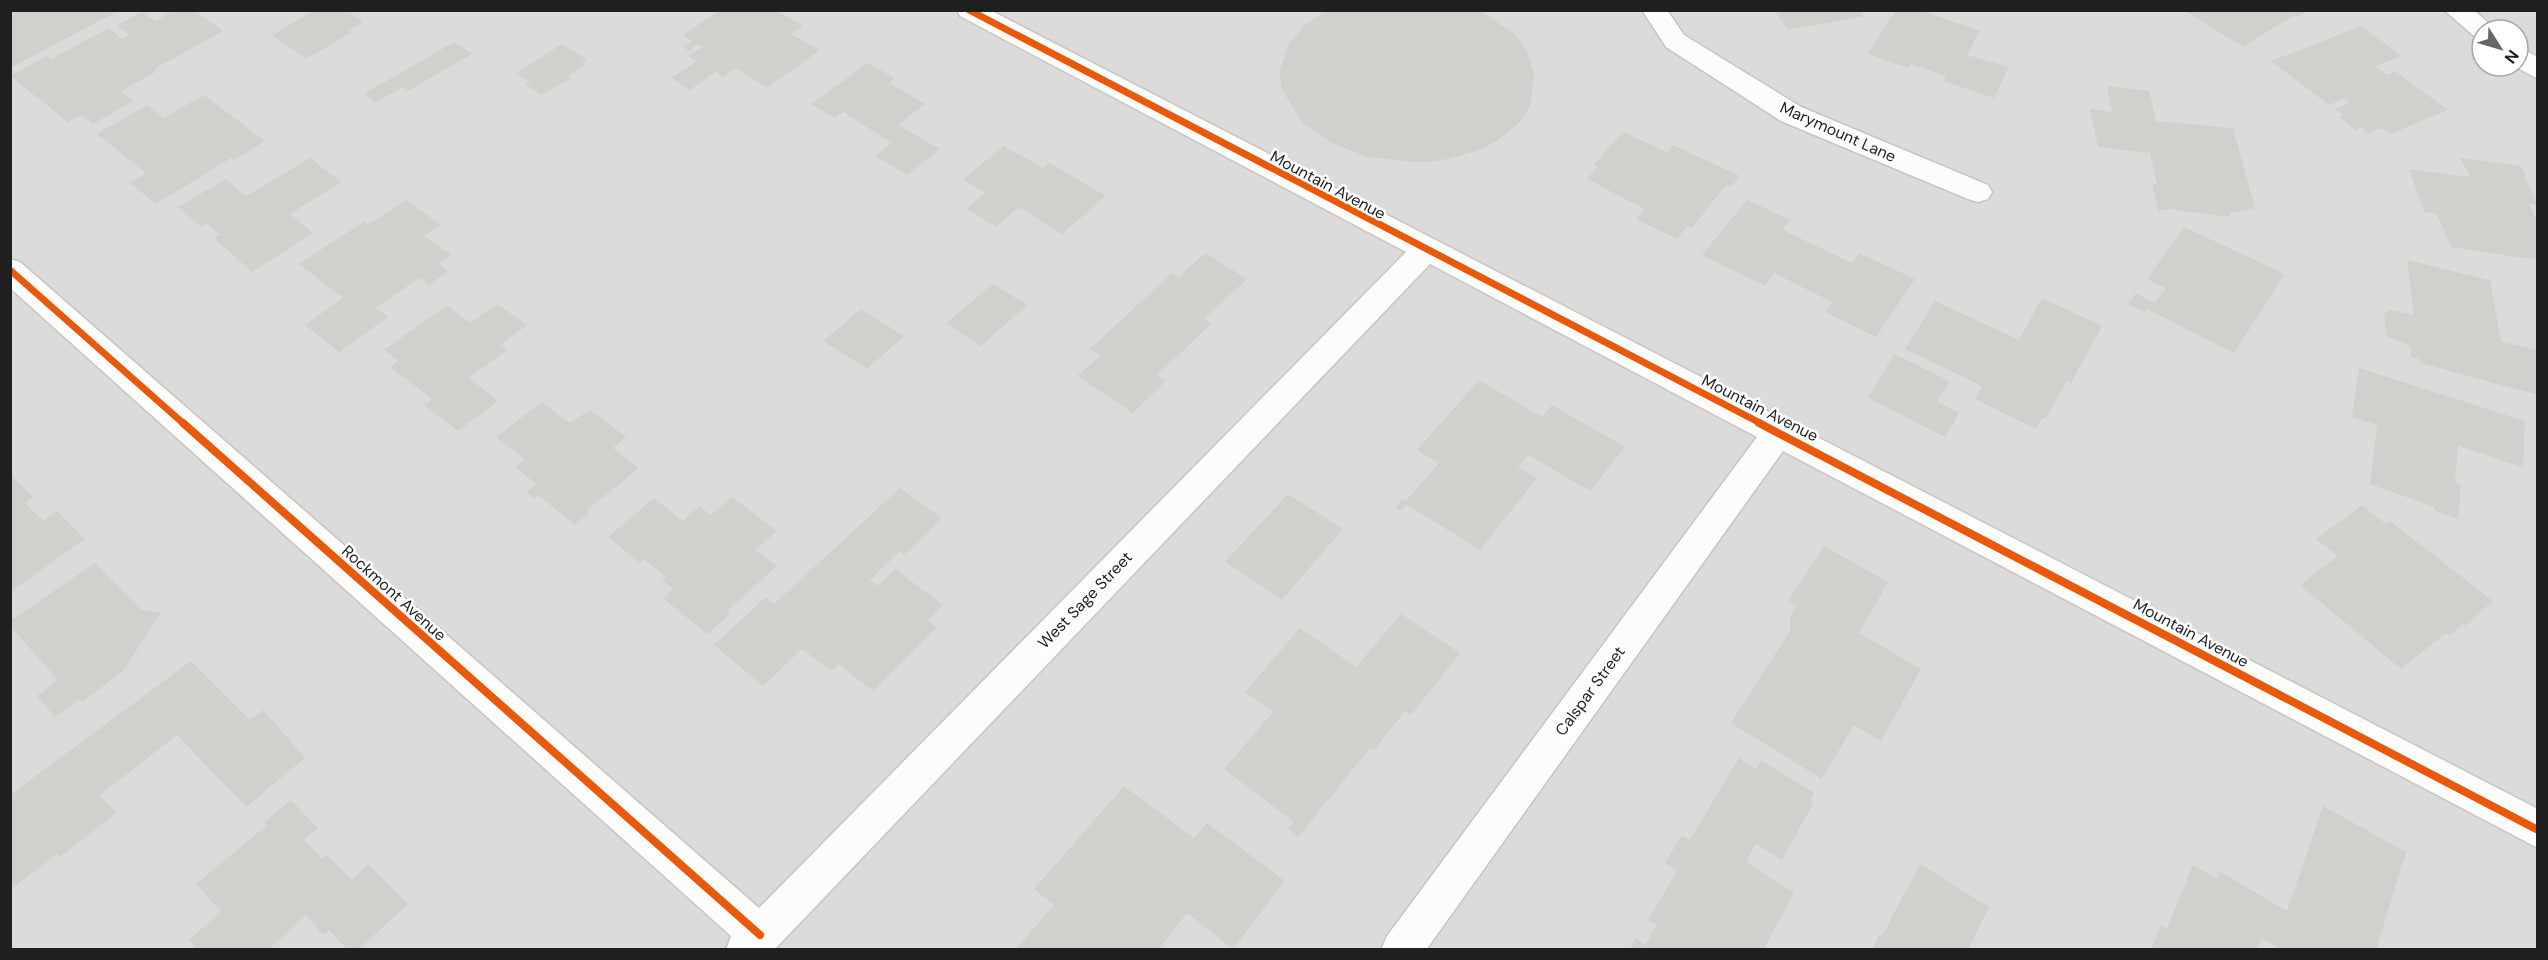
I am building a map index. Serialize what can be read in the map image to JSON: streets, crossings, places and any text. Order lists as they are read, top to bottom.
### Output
{
  "streets": {
    "street": [
      "Marymount Lane",
      "Mountain Avenue",
      "Rockmont Avenue",
      "West Sage Street",
      "Calspar Street"
    ]
  },
  "crossings": [
    ["Mountain Avenue", "West Sage Street"],
    ["Mountain Avenue", "Calspar Street"],
    ["Rockmont Avenue", "West Sage Street"]
  ],
  "north": "bottom right"
}
